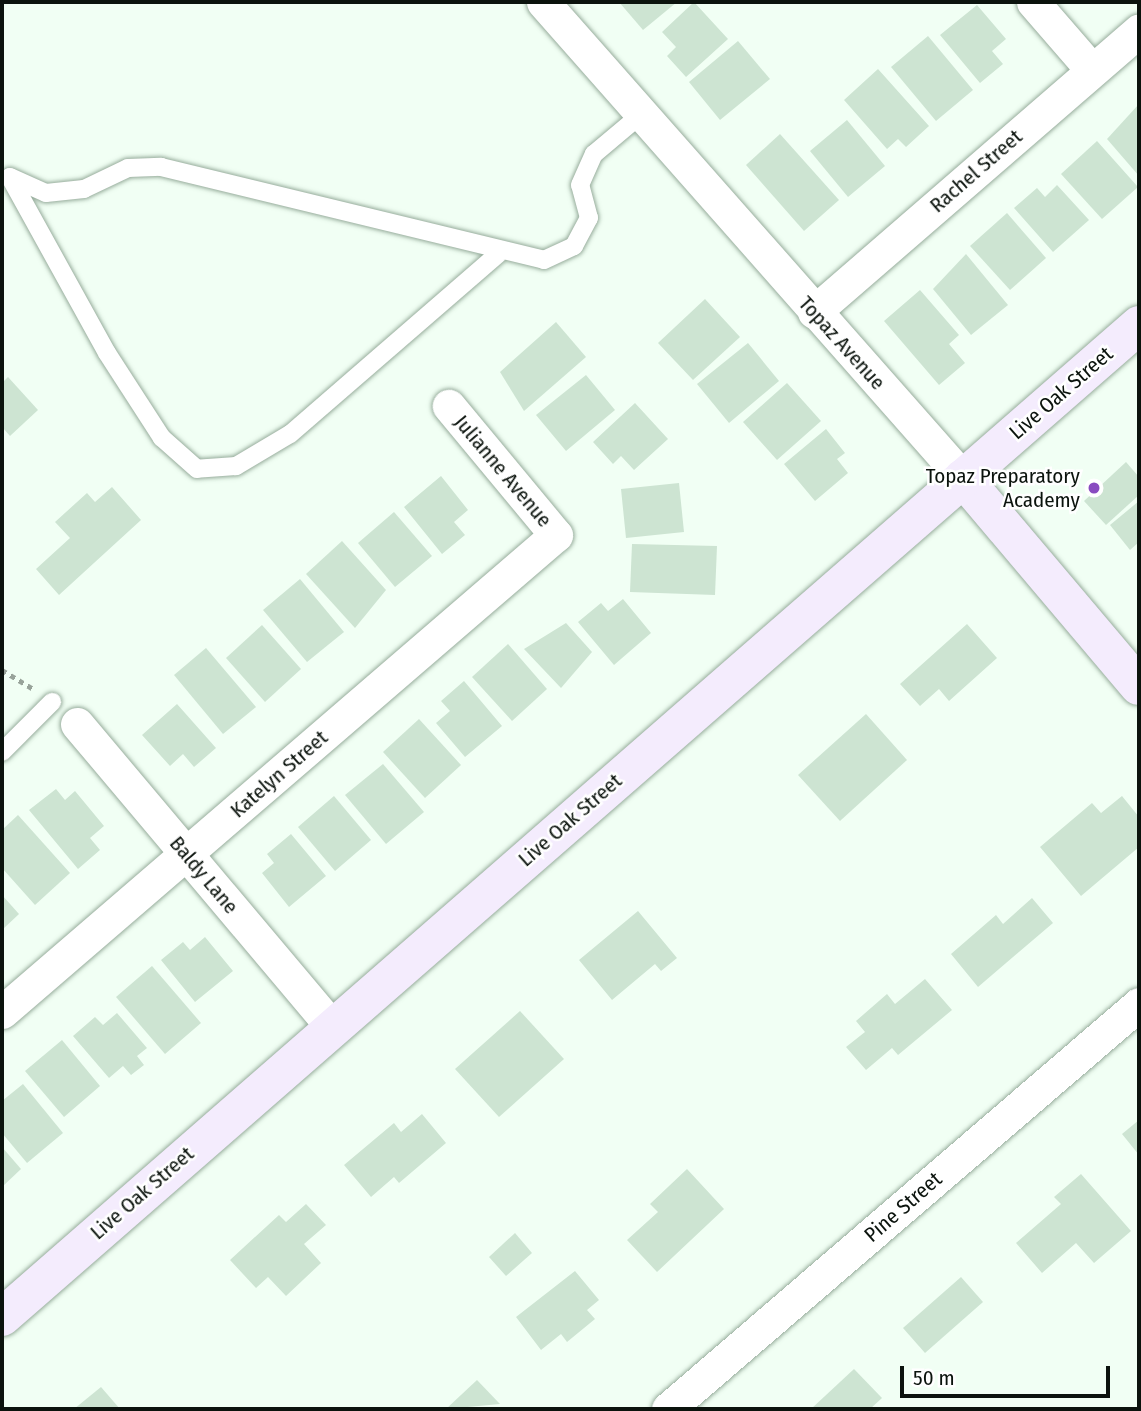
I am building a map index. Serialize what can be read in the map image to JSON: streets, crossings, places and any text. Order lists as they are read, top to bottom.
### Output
{
  "streets": {
    "street": [
      "Rachel Street",
      "Topaz Avenue",
      "Live Oak Street",
      "Julianne Avenue",
      "Katelyn Street",
      "Baldy Lane",
      "Pine Street"
    ]
  },
  "crossings": [
    ["Rachel Street", "Topaz Avenue"],
    ["Topaz Avenue", "Live Oak Street"],
    ["Live Oak Street", "Baldy Lane"],
    ["Julianne Avenue", "Katelyn Street"],
    ["Katelyn Street", "Baldy Lane"]
  ],
  "places": ["Topaz Preparatory Academy"],
  "scale_bar": "50 m"
}
